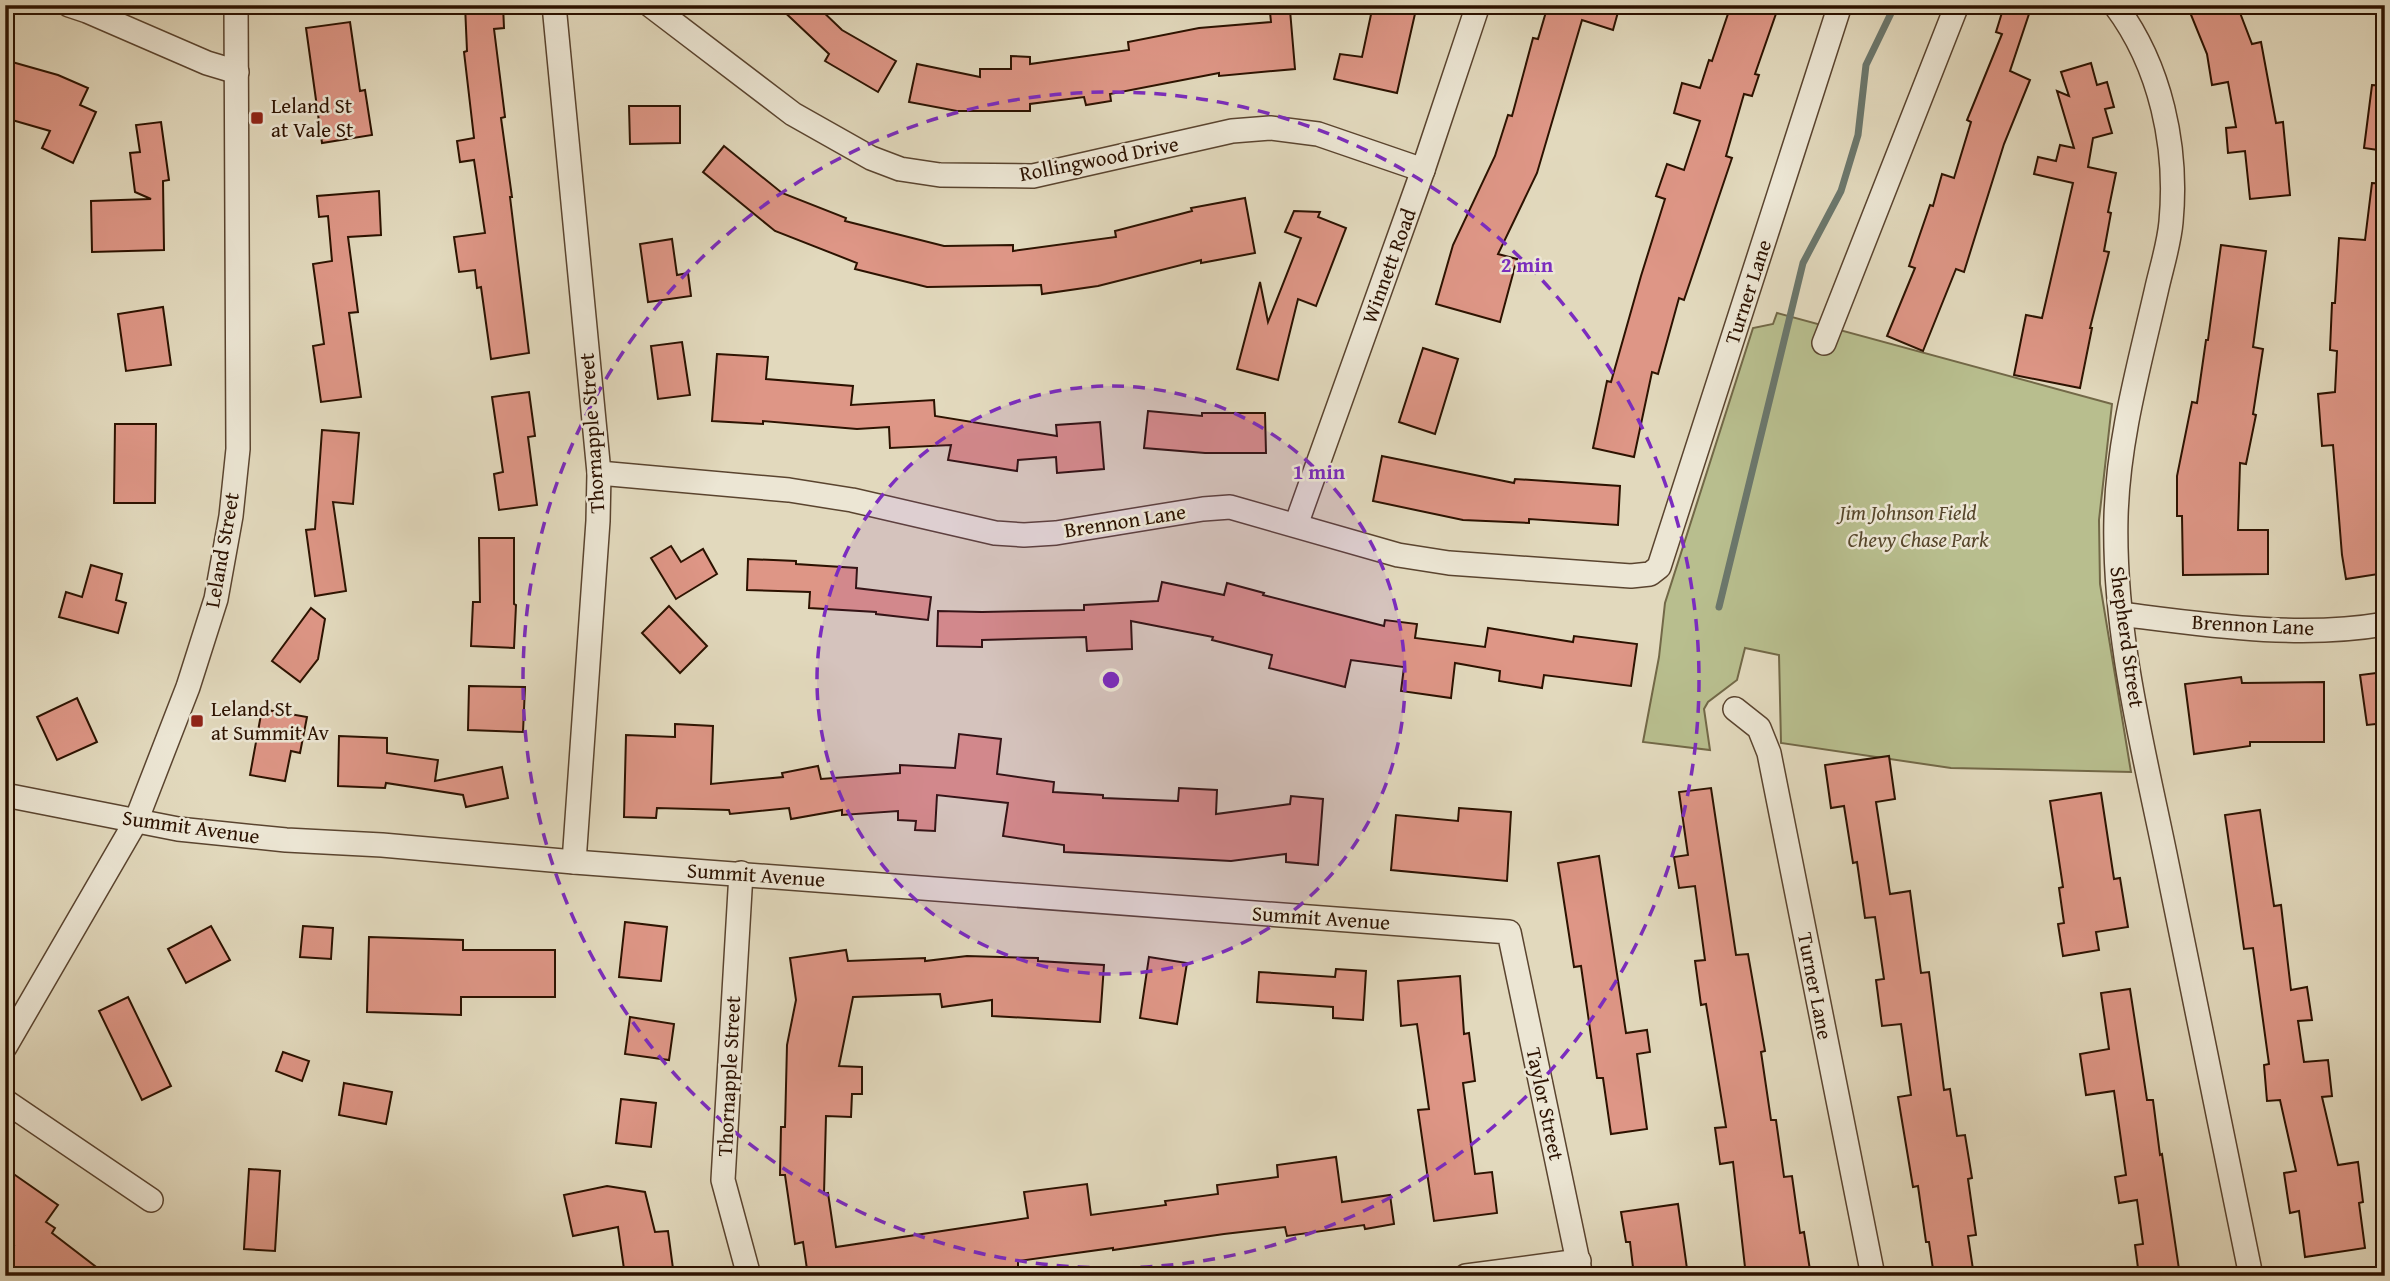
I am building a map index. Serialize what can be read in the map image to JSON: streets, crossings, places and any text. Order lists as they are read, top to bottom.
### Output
{
  "streets": {
    "street": [
      "Rollingwood Drive",
      "Winnett Road",
      "Turner Lane",
      "Thornapple Street",
      "Brennon Lane",
      "Leland Street",
      "Shepherd Street",
      "Summit Avenue",
      "Taylor Street"
    ]
  },
  "crossings": [
    ["Rollingwood Drive", "Winnett Road"],
    ["Winnett Road", "Brennon Lane"],
    ["Turner Lane", "Brennon Lane"],
    ["Thornapple Street", "Brennon Lane"],
    ["Thornapple Street", "Summit Avenue"],
    ["Brennon Lane", "Shepherd Street"],
    ["Leland Street", "Summit Avenue"],
    ["Summit Avenue", "Taylor Street"]
  ],
  "parks": ["Jim Johnson Field", "Chevy Chase Park"],
  "places": {
    "transit": ["Leland St at Vale St", "Leland St at Summit Av"]
  },
  "rings": ["2 min", "1 min"]
}
